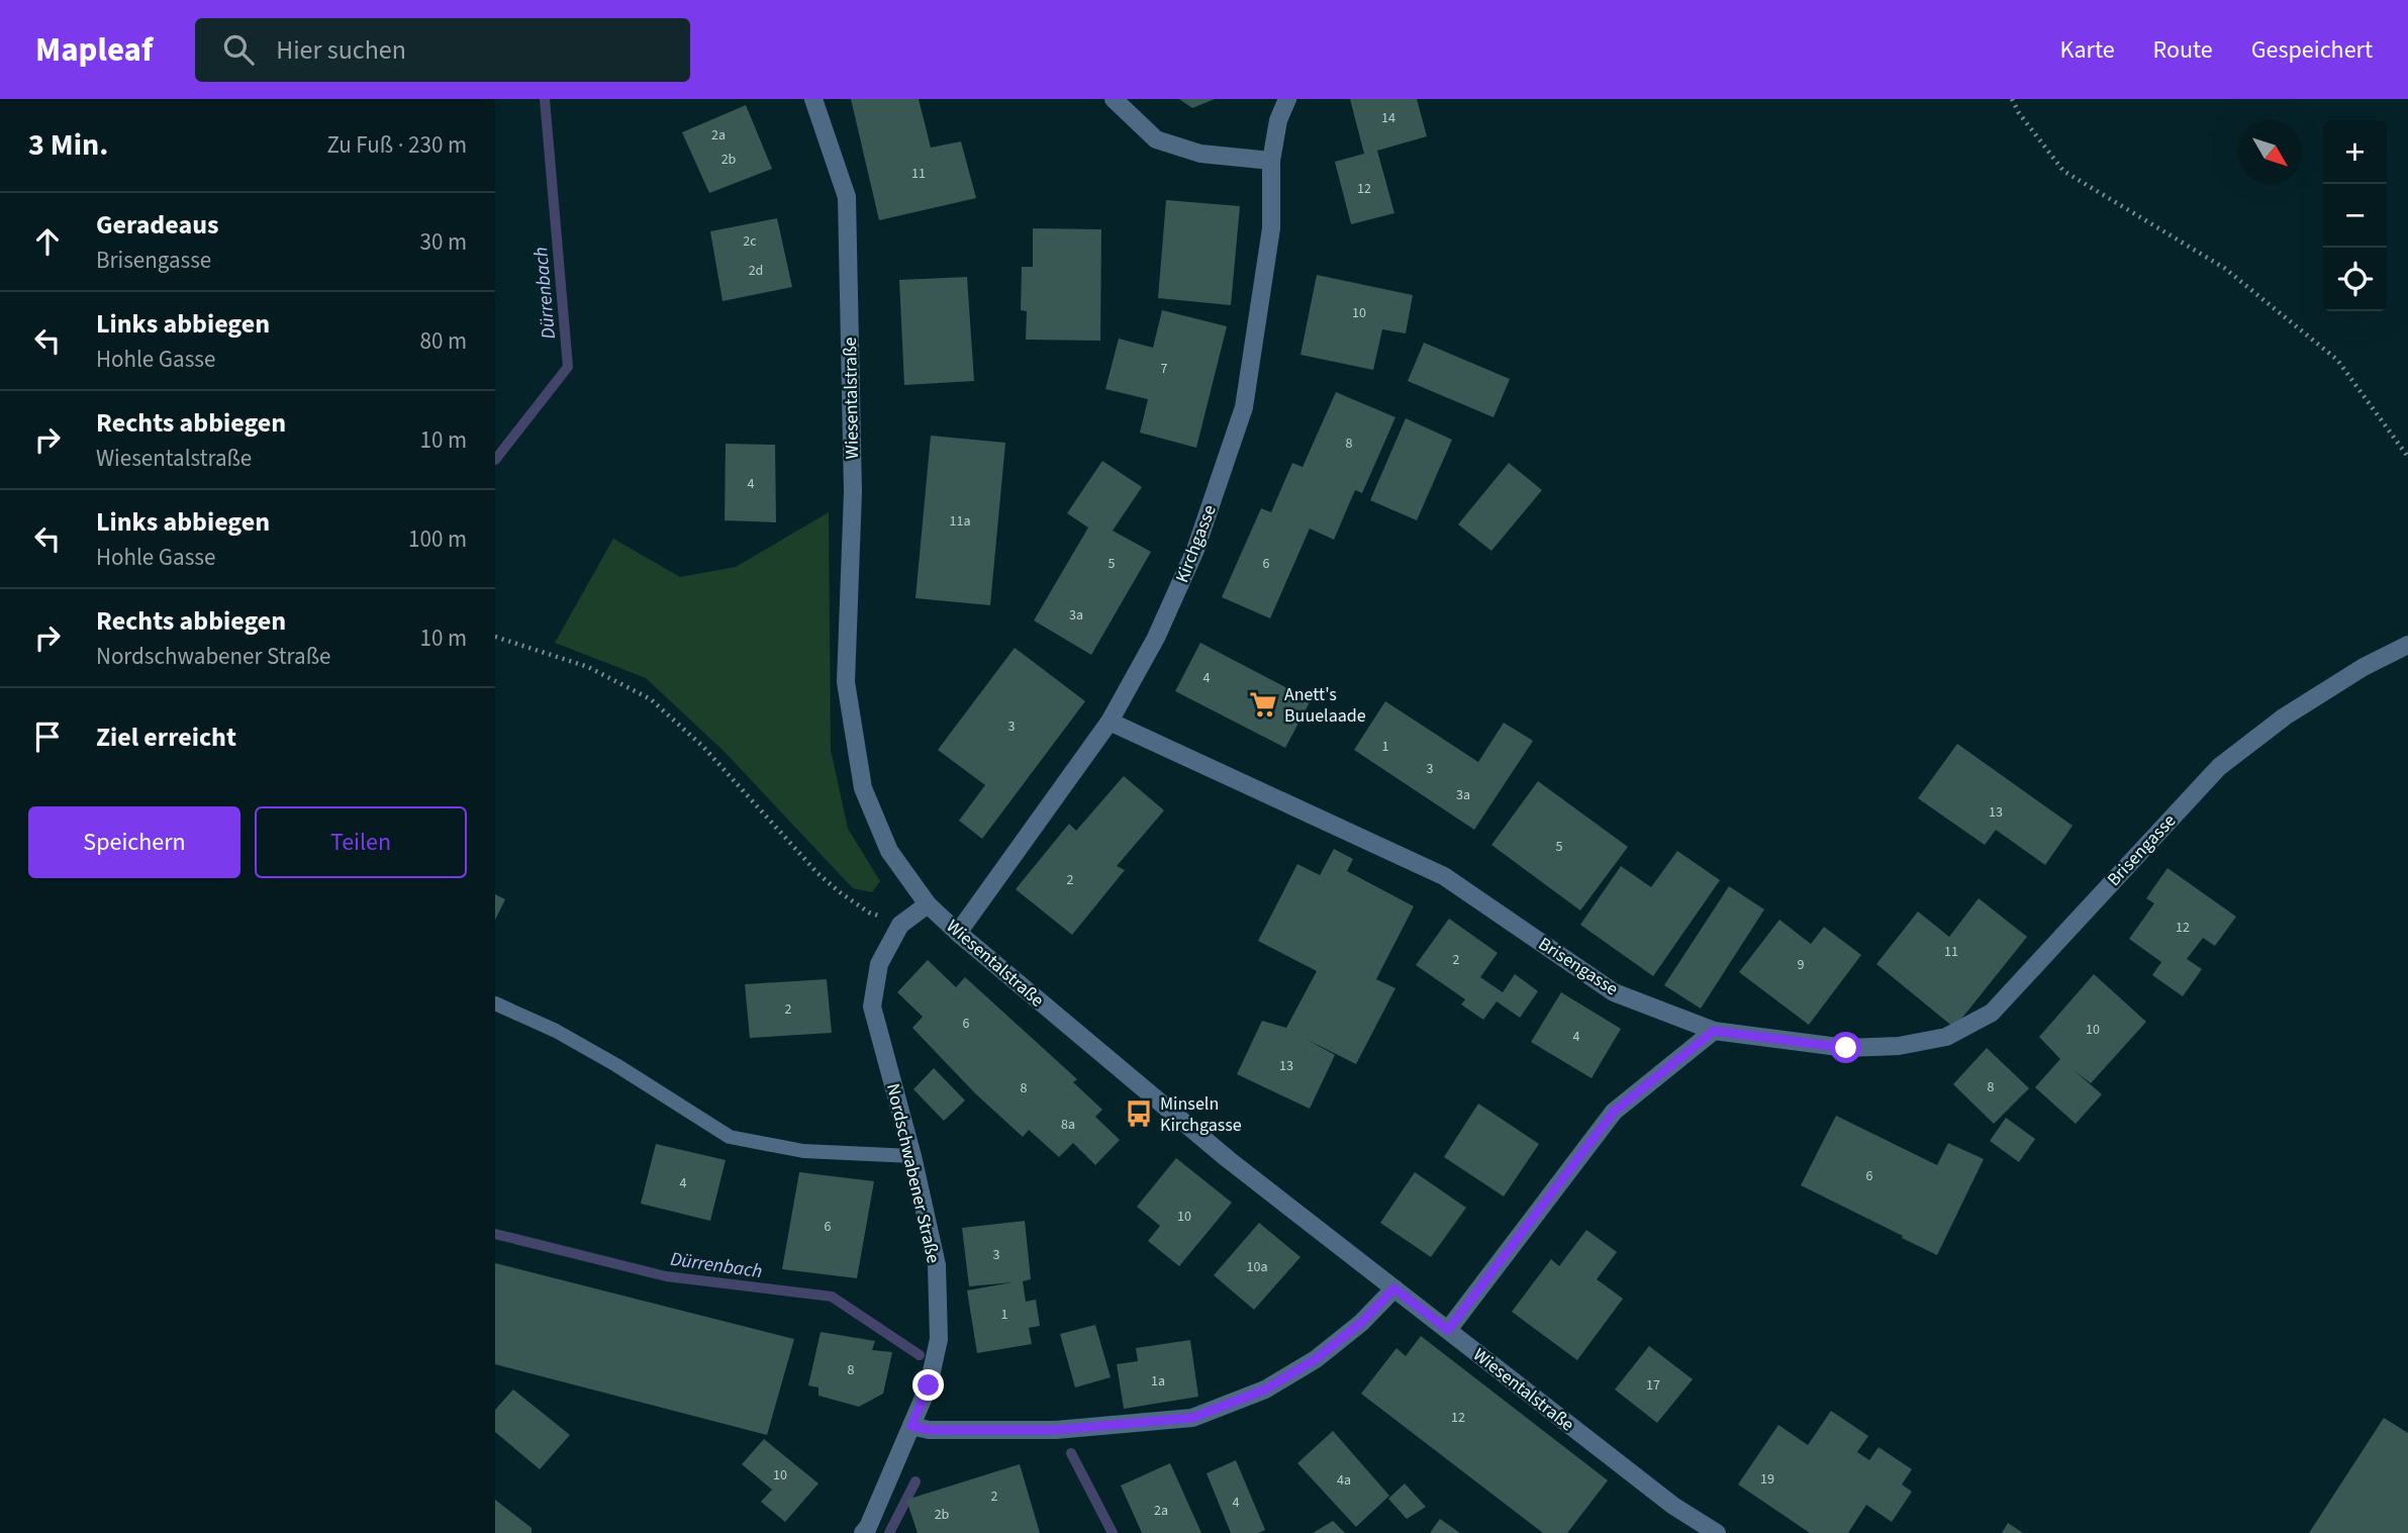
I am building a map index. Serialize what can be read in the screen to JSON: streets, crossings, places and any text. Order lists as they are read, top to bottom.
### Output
{
  "streets": {
    "street": [
      "Wiesentalstraße",
      "Kirchgasse",
      "Brisengasse",
      "Nordschwabener Straße"
    ]
  },
  "crossings": [
    ["Wiesentalstraße", "Kirchgasse"],
    ["Wiesentalstraße", "Nordschwabener Straße"],
    ["Kirchgasse", "Brisengasse"]
  ],
  "water": ["Dürrenbach"],
  "places": {
    "supermarket": ["Anett's Buuelaade"],
    "bus stop": ["Minseln Kirchgasse"]
  },
  "house_numbers": [
    "14",
    "2a",
    "2b",
    "11",
    "12",
    "2c",
    "2d",
    "10",
    "7",
    "8",
    "4",
    "11a",
    "5",
    "6",
    "3a",
    "4",
    "3",
    "1",
    "3",
    "3a",
    "13",
    "5",
    "2",
    "12",
    "11",
    "2",
    "9",
    "2",
    "6",
    "10",
    "4",
    "13",
    "8",
    "8",
    "8a",
    "6",
    "4",
    "10",
    "6",
    "3",
    "10a",
    "1",
    "8",
    "1a",
    "17",
    "12",
    "10",
    "19",
    "4a",
    "2",
    "4",
    "2a",
    "2b"
  ],
  "north": "bottom right",
  "page": {
    "header": "Mapleaf",
    "search": "Hier suchen",
    "nav": ["Karte", "Route", "Gespeichert"],
    "heading": ["3 Min.", "Zu Fuß · 230 m"],
    "map_buttons": ["+", "−"],
    "list": [
      ["Geradeaus", "Brisengasse", "30 m"],
      ["Links abbiegen", "Hohle Gasse", "80 m"],
      ["Rechts abbiegen", "Wiesentalstraße", "10 m"],
      ["Links abbiegen", "Hohle Gasse", "100 m"],
      ["Rechts abbiegen", "Nordschwabener Straße", "10 m"],
      "Ziel erreicht"
    ],
    "buttons": ["Speichern", "Teilen"]
  }
}
